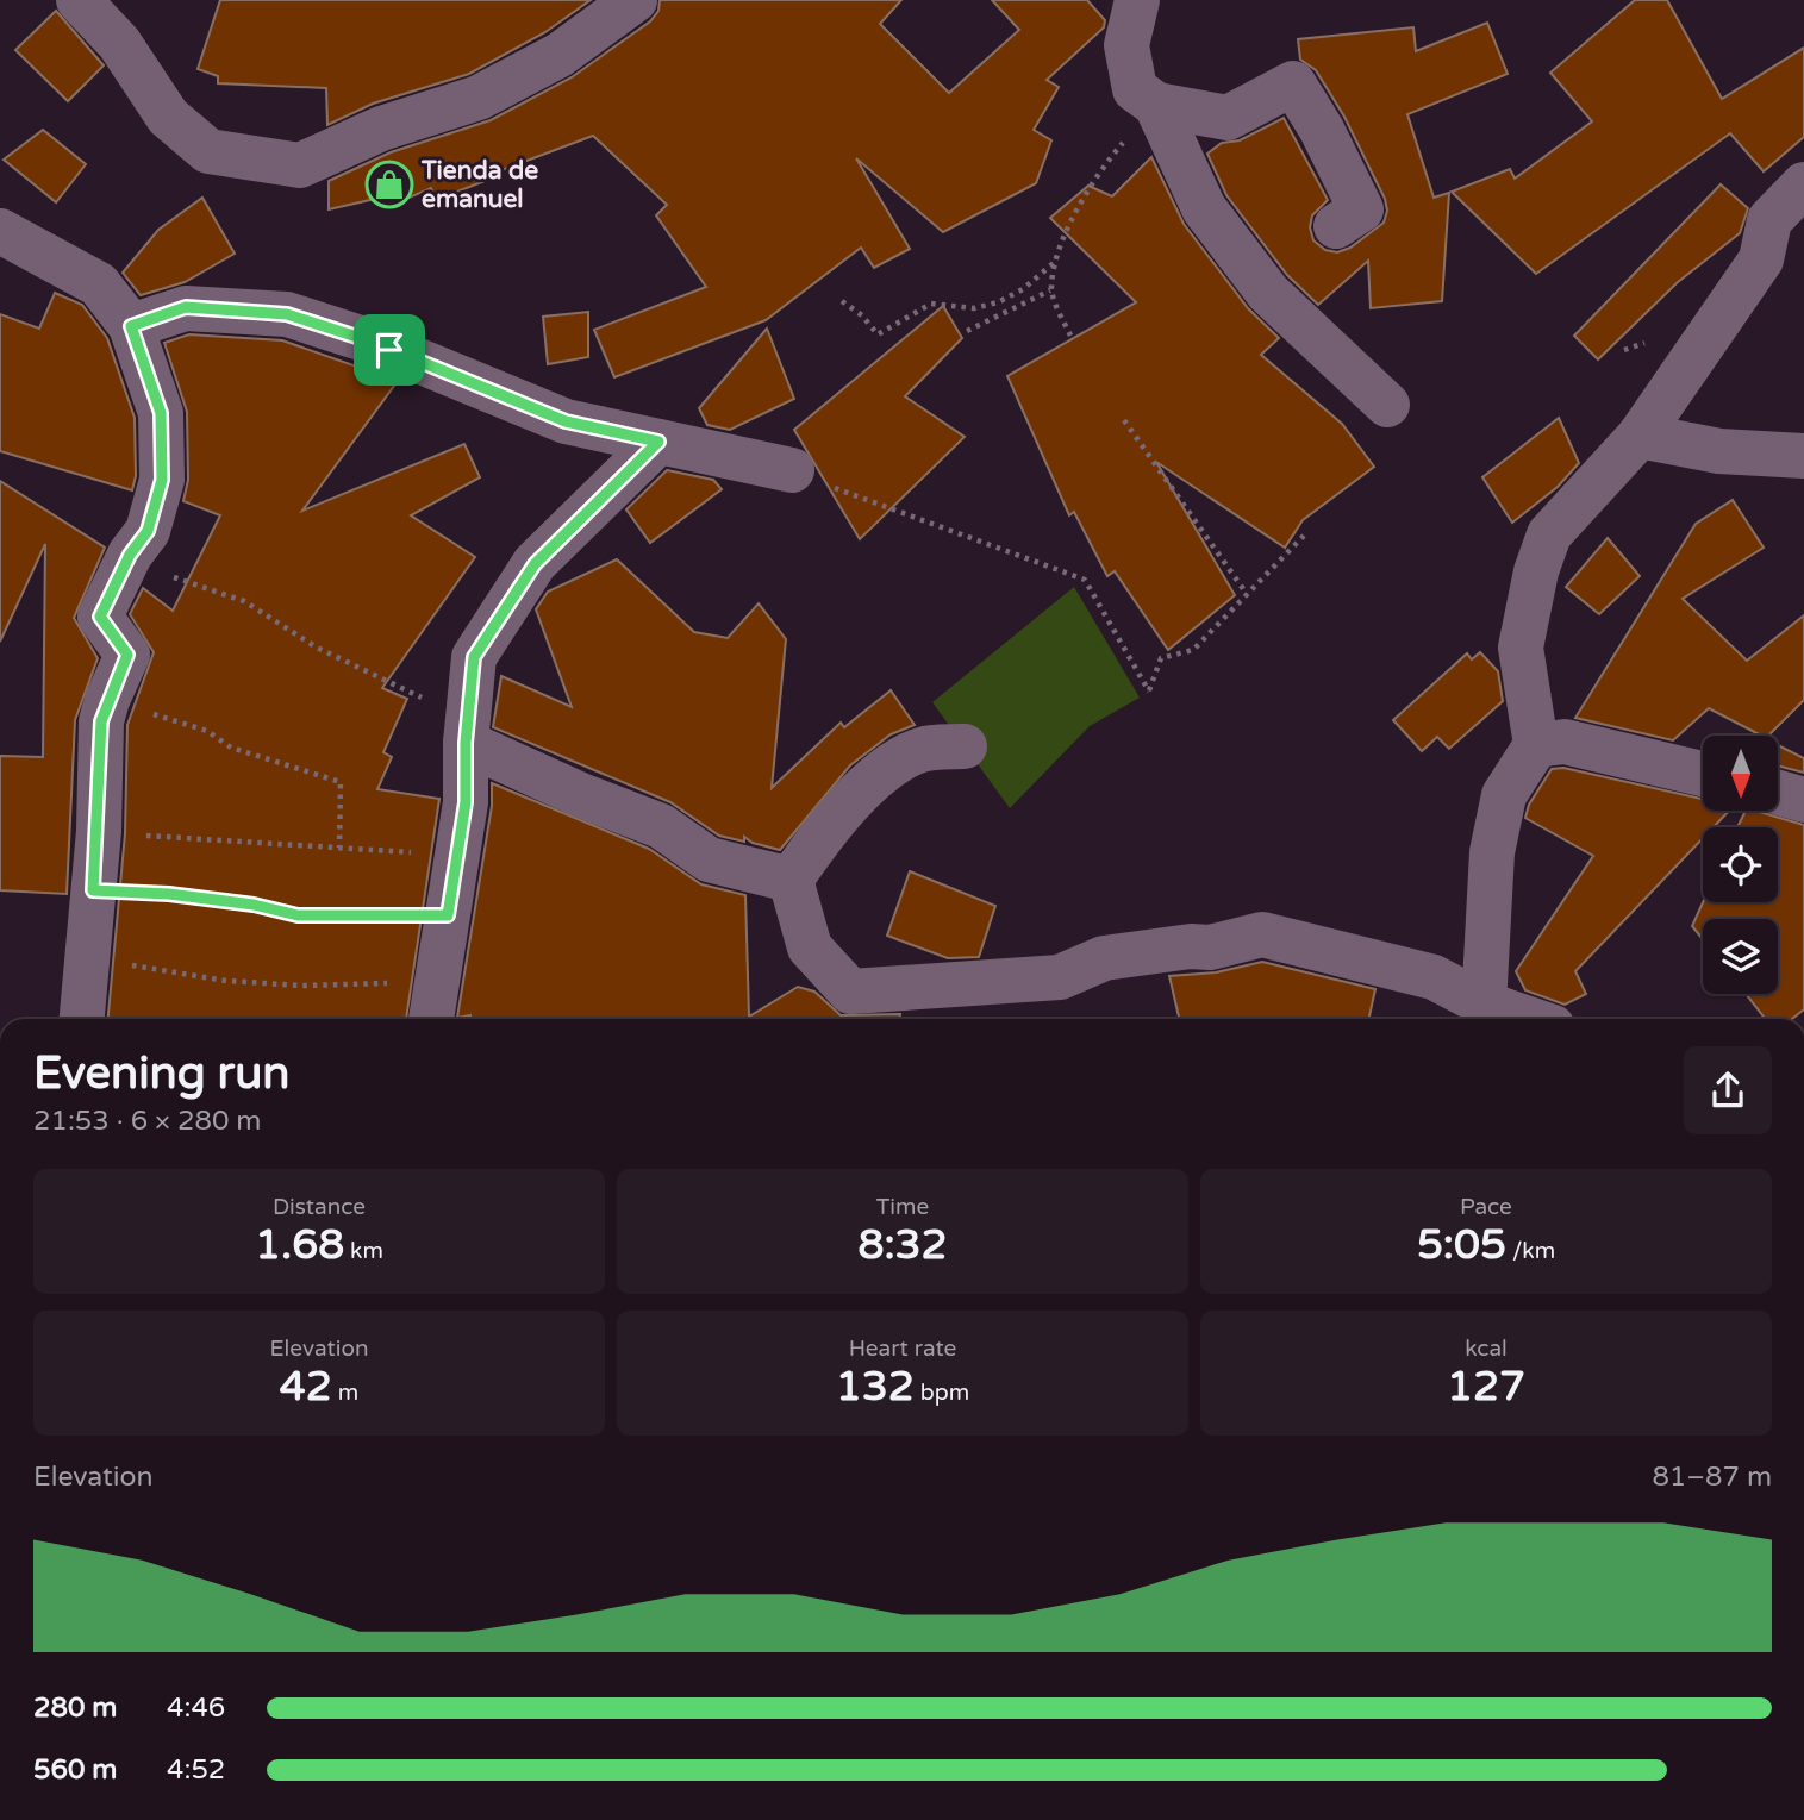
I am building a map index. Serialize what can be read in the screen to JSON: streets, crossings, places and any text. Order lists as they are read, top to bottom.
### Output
{
  "places": {
    "shop": ["Tienda de emanuel"]
  },
  "north": "bottom",
  "page": {
    "heading": ["Evening run", "21:53 · 6 × 280 m"],
    "stats": [
      ["Distance", "1.68 km"],
      ["Time", "8:32"],
      ["Pace", "5:05 /km"],
      ["Elevation", "42 m"],
      ["Heart rate", "132 bpm"],
      ["kcal", "127"]
    ],
    "chart": ["Elevation", "81–87 m"],
    "list": [
      {
        "name": "280 m",
        "note": "4:46"
      },
      {
        "name": "560 m",
        "note": "4:52"
      }
    ]
  }
}
